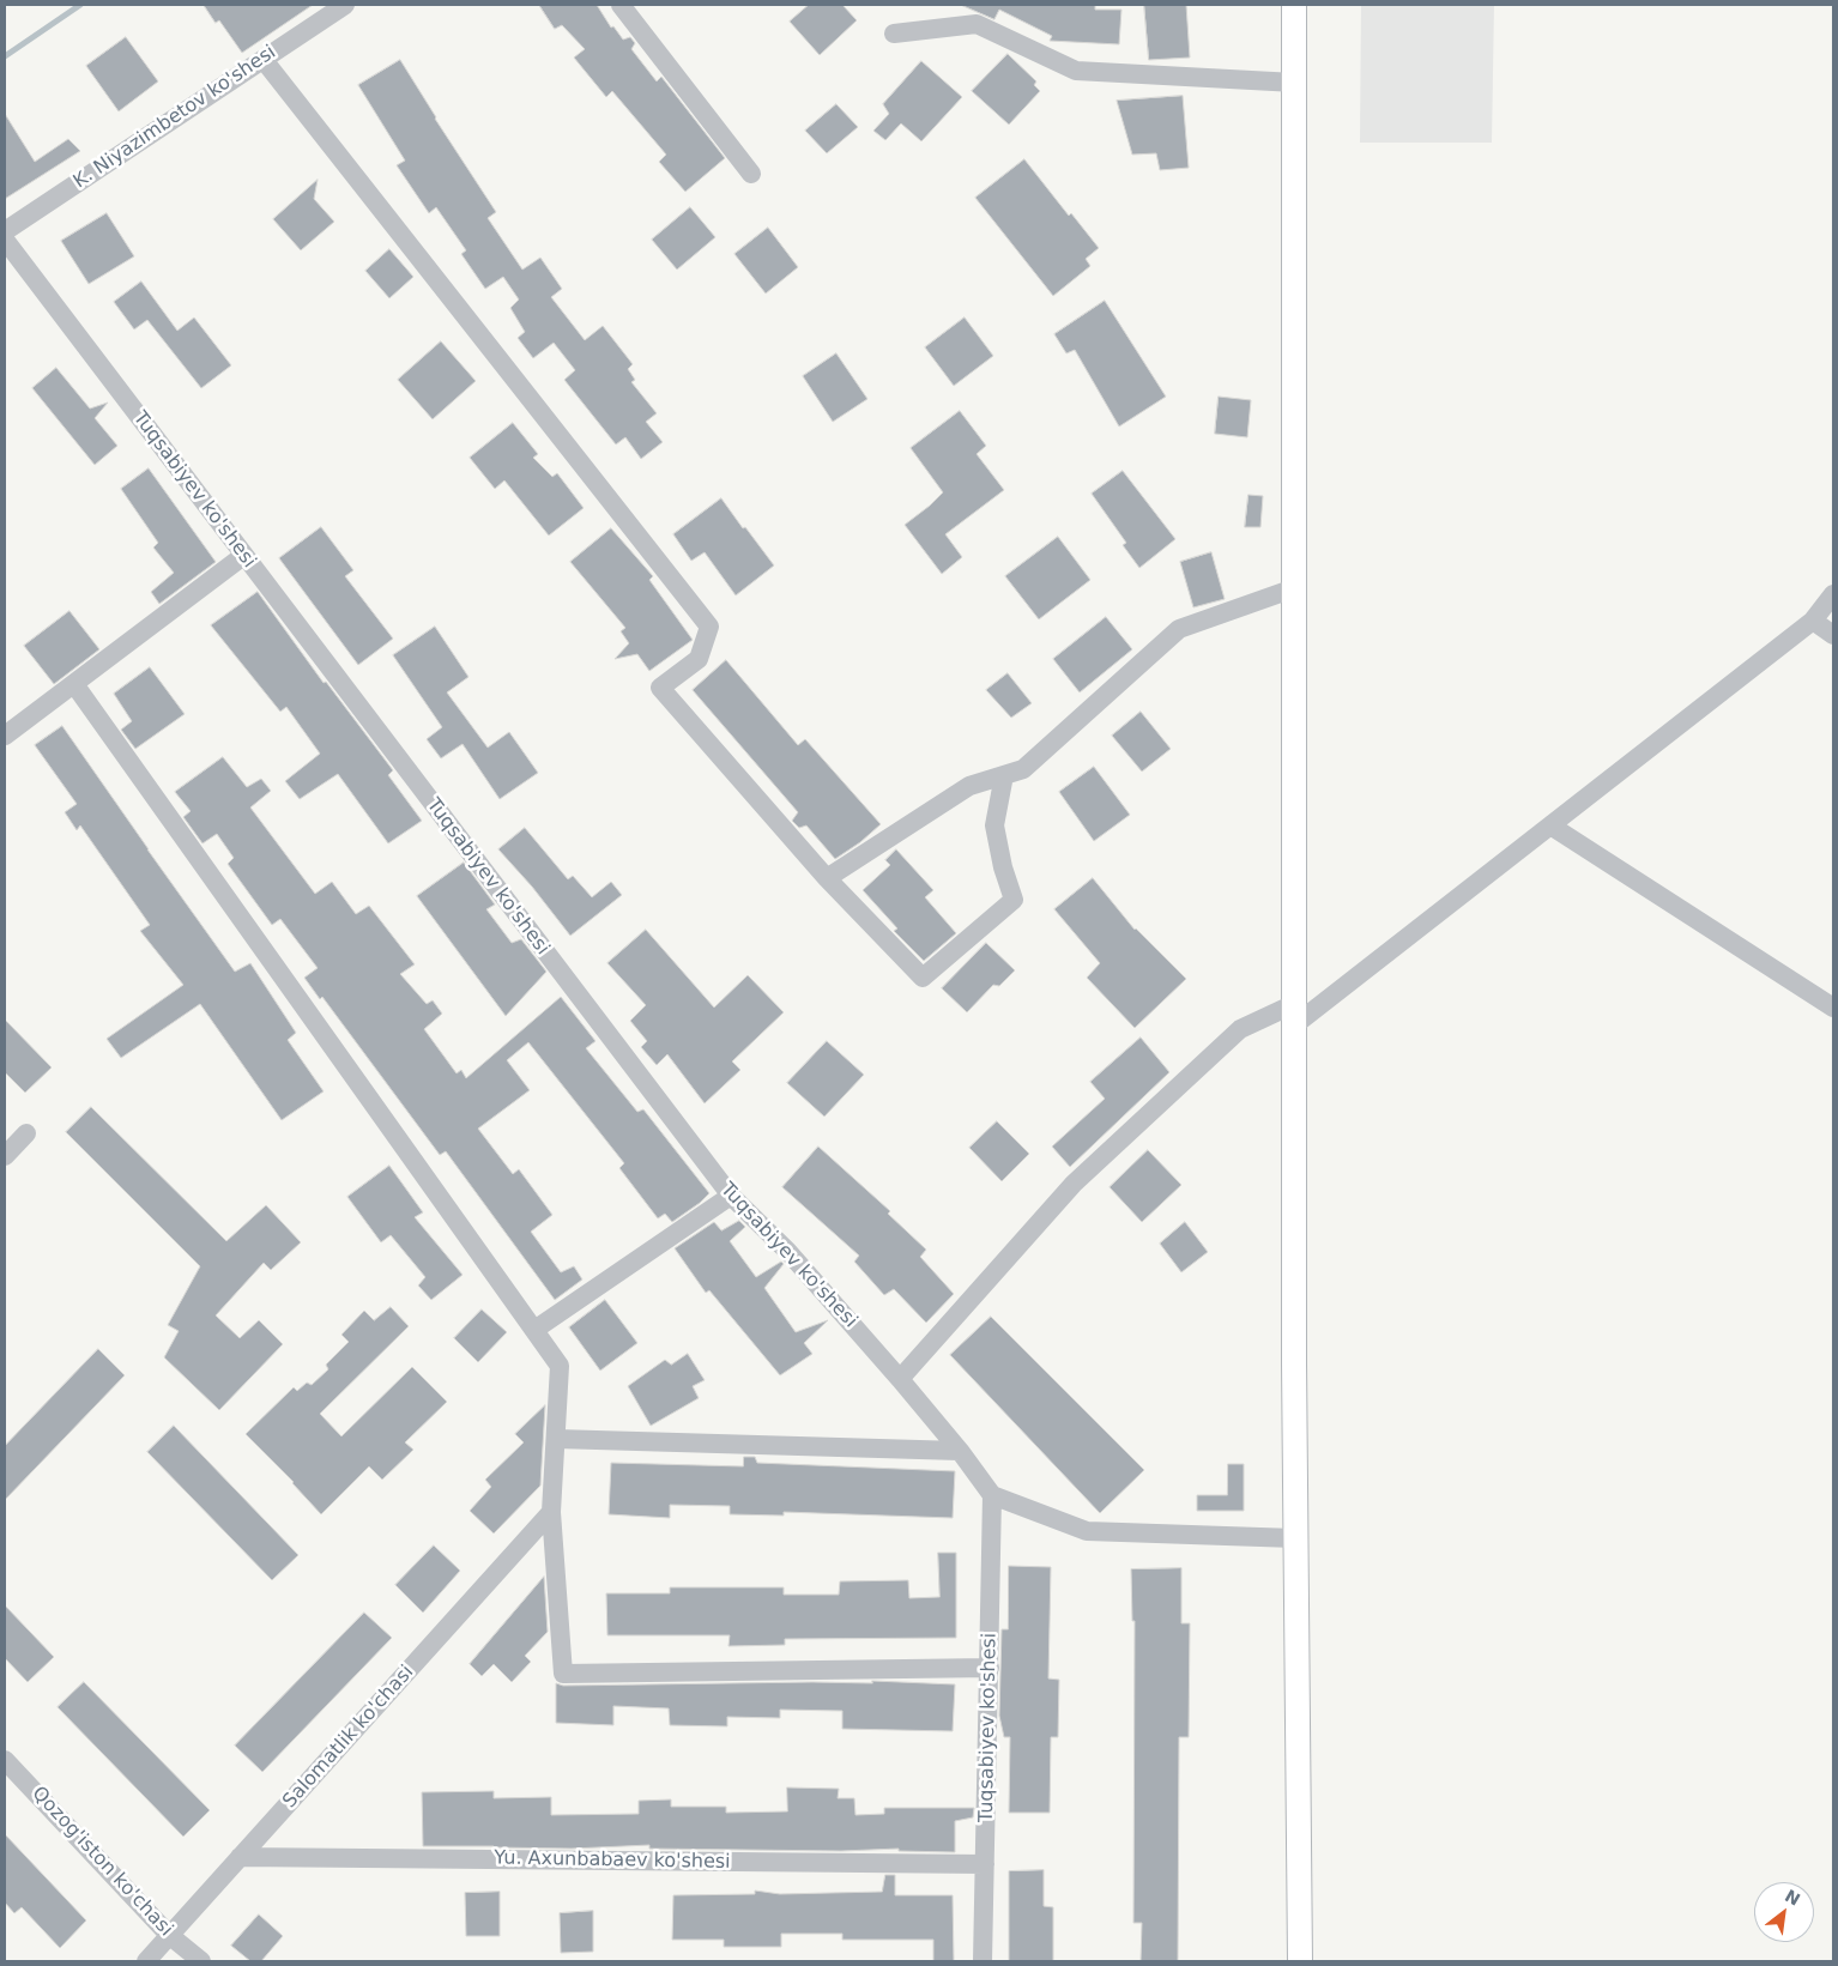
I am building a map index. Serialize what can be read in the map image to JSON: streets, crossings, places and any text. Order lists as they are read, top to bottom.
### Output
{
  "streets": {
    "street": [
      "K. Niyazimbetov ko'shesi",
      "Tuqsabiyev ko'shesi",
      "Salomatlik ko'chasi",
      "Yu. Axunbabaev ko'shesi",
      "Qozog'iston ko'chasi"
    ]
  },
  "crossings": [
    ["Tuqsabiyev ko'shesi", "Yu. Axunbabaev ko'shesi"],
    ["Salomatlik ko'chasi", "Yu. Axunbabaev ko'shesi"],
    ["Salomatlik ko'chasi", "Qozog'iston ko'chasi"]
  ],
  "north": "top right"
}
